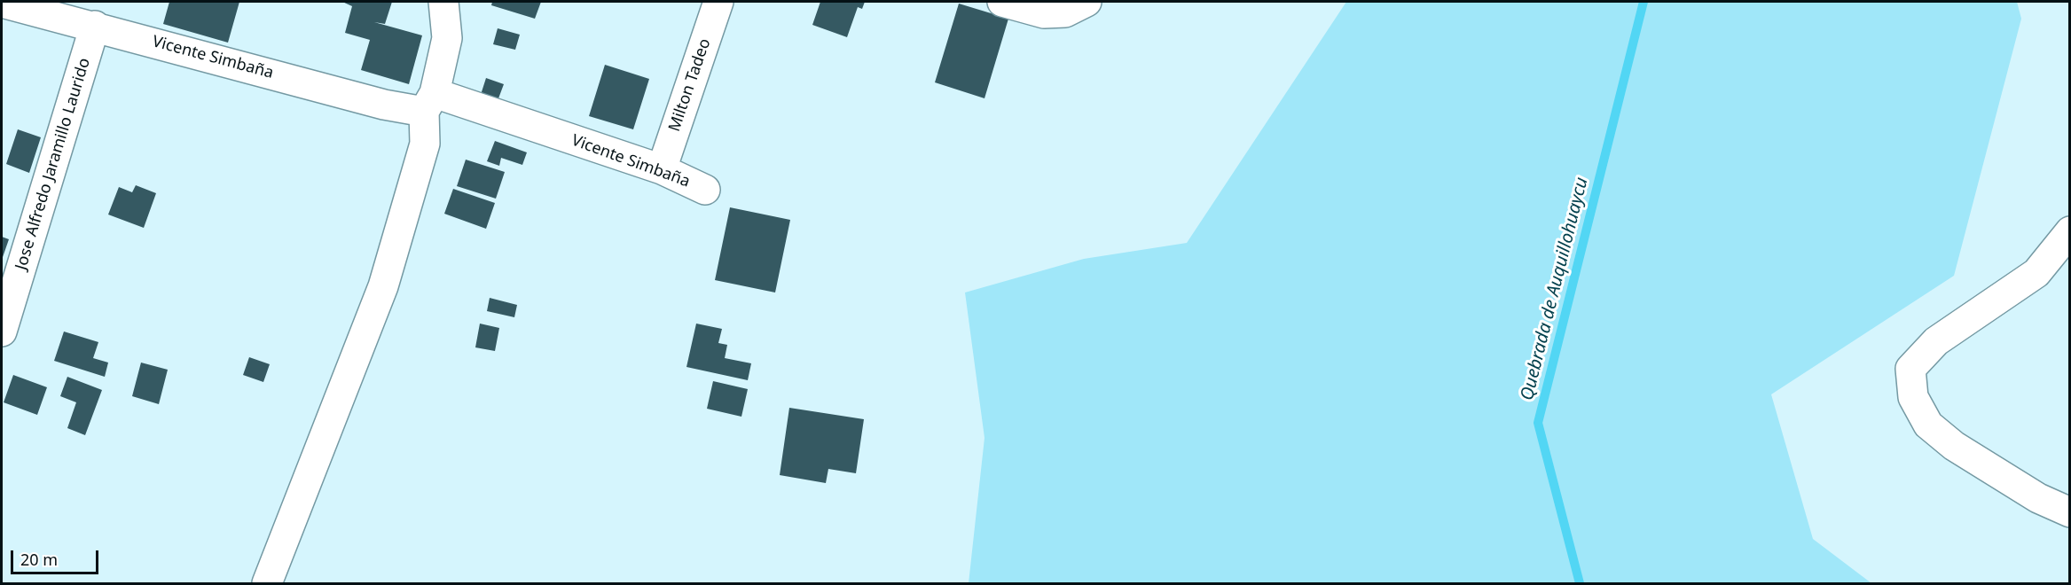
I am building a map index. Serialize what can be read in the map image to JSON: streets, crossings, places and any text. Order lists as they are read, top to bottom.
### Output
{
  "streets": {
    "street": ["Vicente Simbaña", "Milton Tadeo", "Jose Alfredo Jaramillo Laurido"]
  },
  "crossings": [
    ["Vicente Simbaña", "Milton Tadeo"],
    ["Vicente Simbaña", "Jose Alfredo Jaramillo Laurido"]
  ],
  "water": ["Quebrada de Auquillohuaycu"],
  "scale_bar": "20 m"
}
